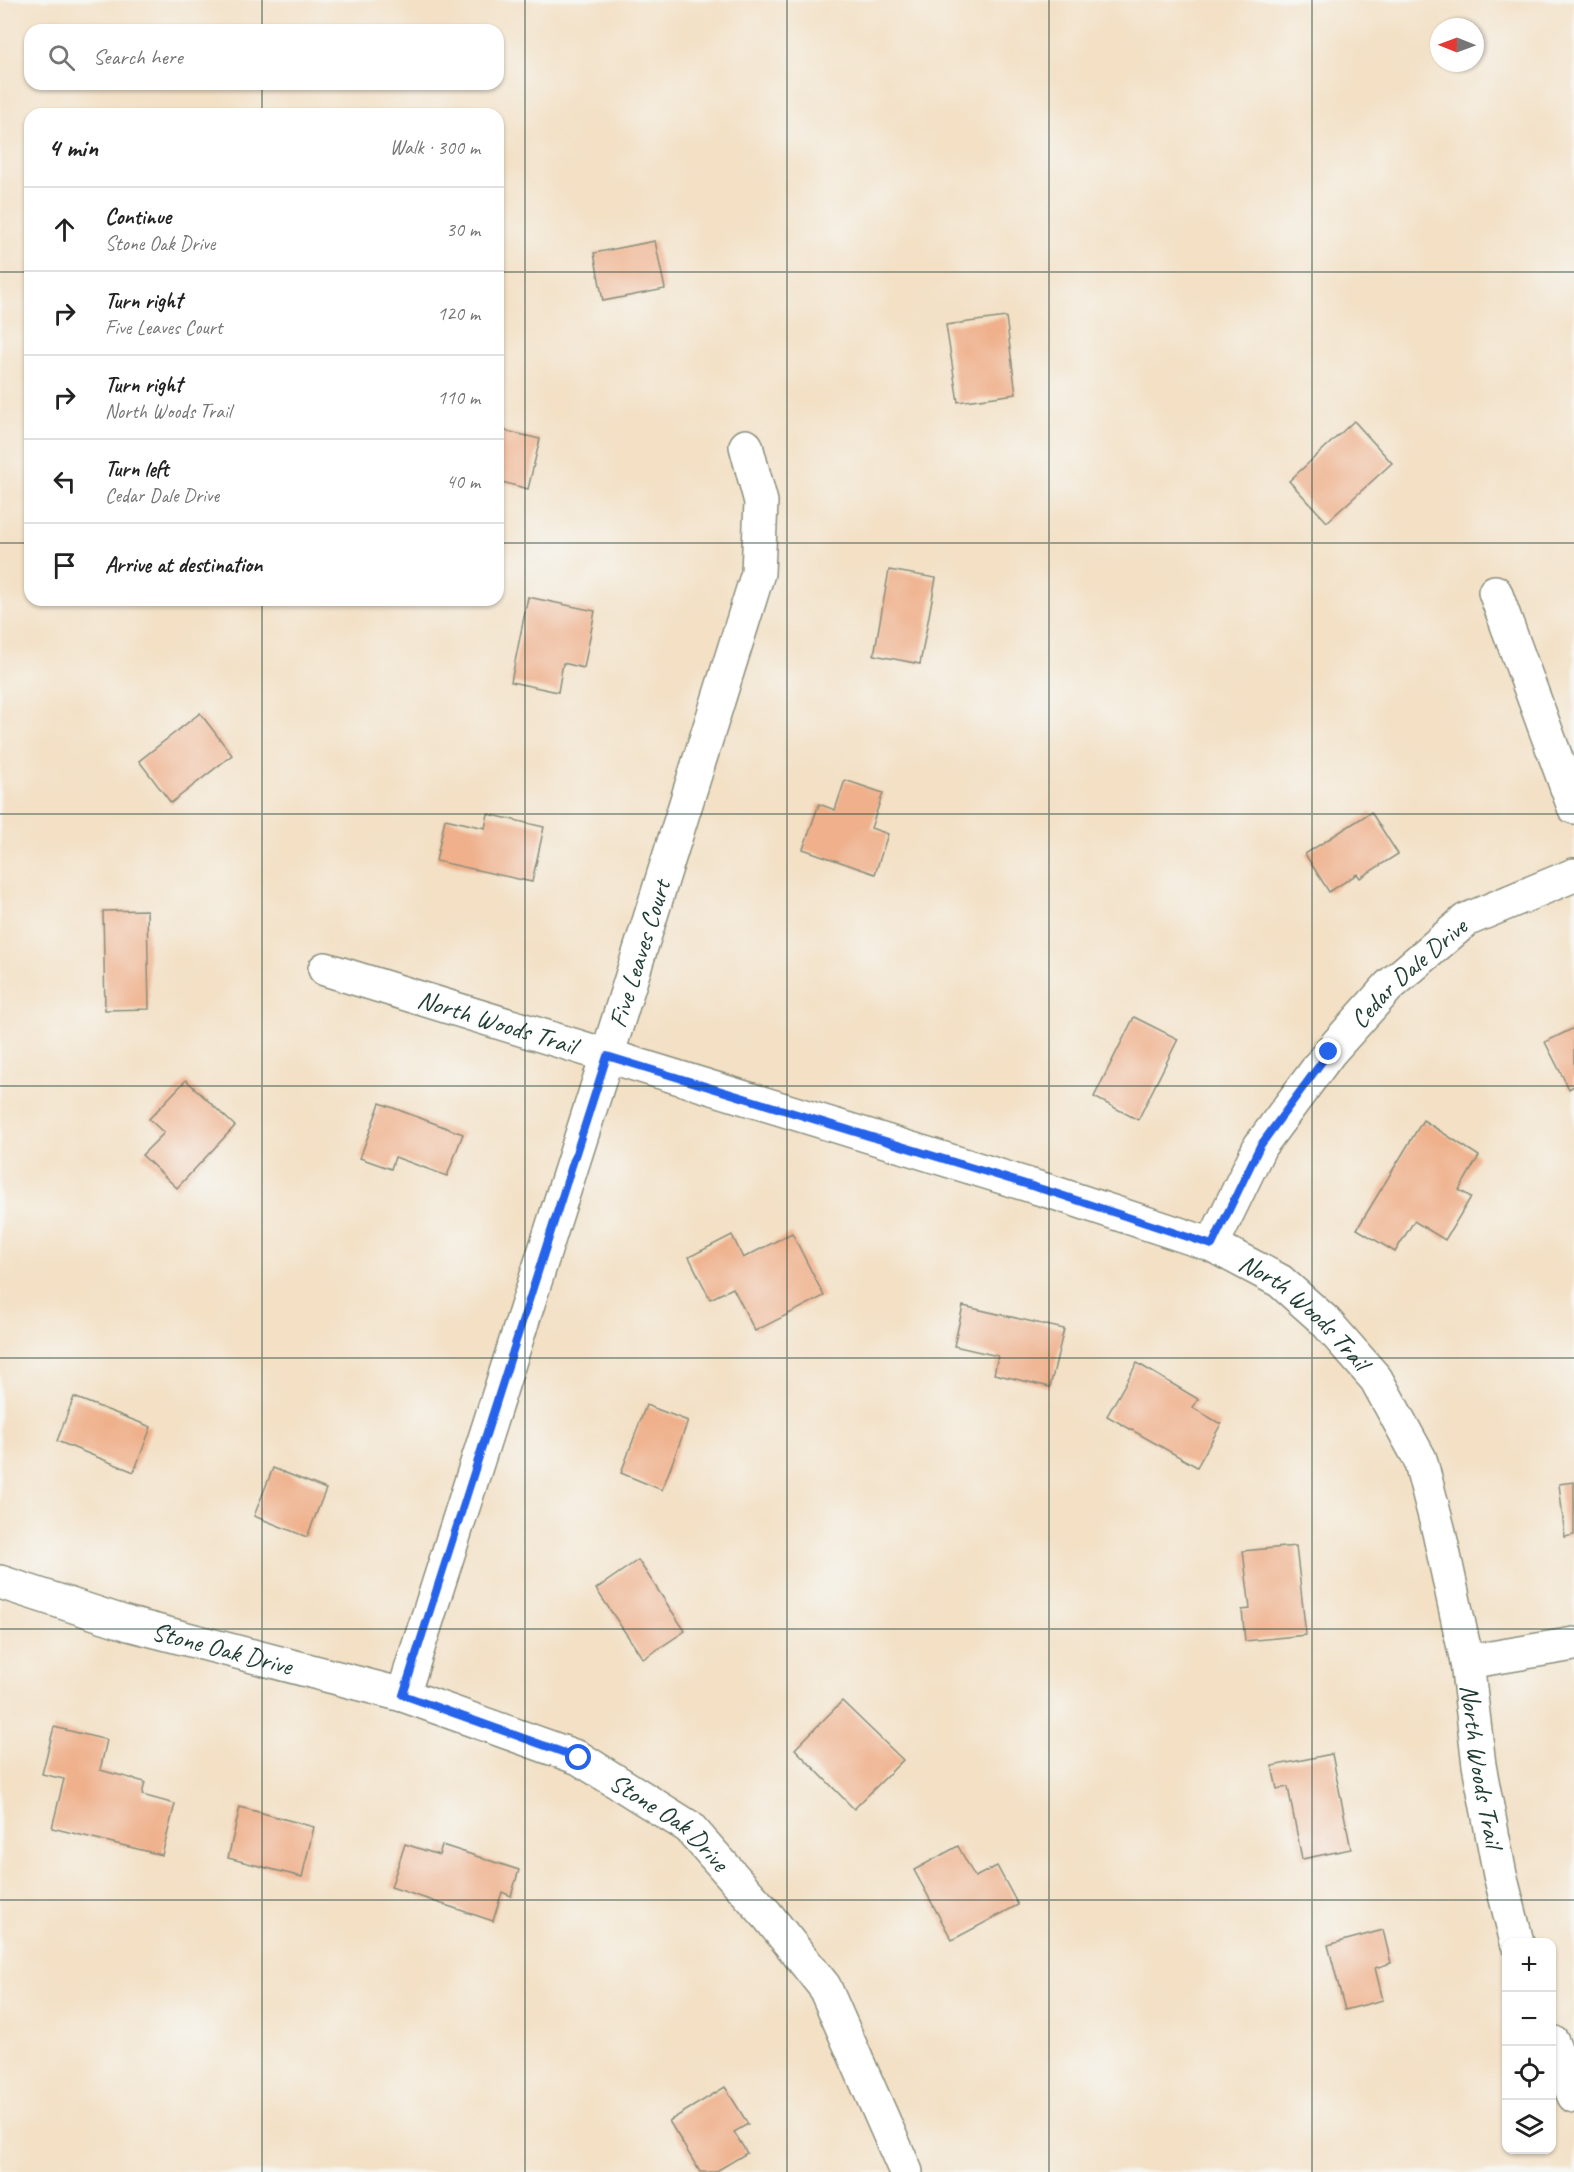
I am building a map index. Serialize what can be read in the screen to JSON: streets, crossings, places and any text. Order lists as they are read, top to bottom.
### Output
{
  "streets": {
    "street": [
      "Five Leaves Court",
      "Cedar Dale Drive",
      "North Woods Trail",
      "Stone Oak Drive"
    ]
  },
  "crossings": [
    ["Five Leaves Court", "North Woods Trail"],
    ["Five Leaves Court", "Stone Oak Drive"],
    ["Cedar Dale Drive", "North Woods Trail"]
  ],
  "north": "left",
  "page": {
    "search": "Search here",
    "heading": ["4 min", "Walk · 300 m"],
    "list": [
      ["Continue", "Stone Oak Drive", "30 m"],
      ["Turn right", "Five Leaves Court", "120 m"],
      ["Turn right", "North Woods Trail", "110 m"],
      ["Turn left", "Cedar Dale Drive", "40 m"],
      "Arrive at destination"
    ],
    "map_buttons": ["+", "−"]
  }
}
